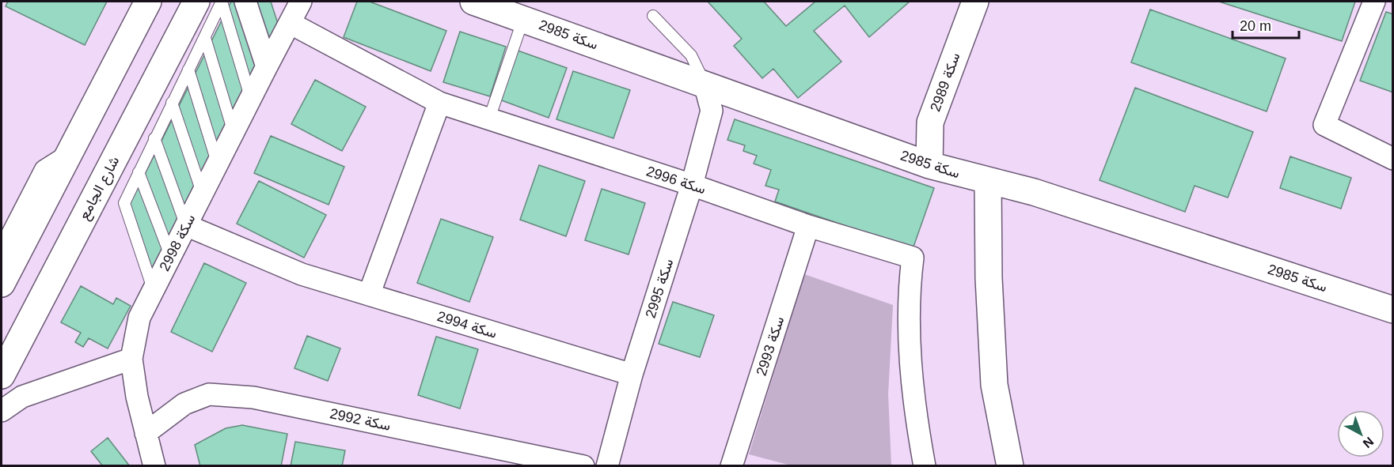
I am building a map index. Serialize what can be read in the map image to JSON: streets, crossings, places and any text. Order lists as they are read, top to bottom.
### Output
{
  "streets": {
    "street": [
      "سكة 2985",
      "سكة 2989",
      "سكة 2996",
      "شارع الجامع",
      "سكة 2998",
      "سكة 2995",
      "سكة 2994",
      "سكة 2993",
      "سكة 2992"
    ]
  },
  "crossings": [
    ["سكة 2985", "سكة 2989"],
    ["سكة 2985", "سكة 2995"],
    ["سكة 2996", "سكة 2998"],
    ["سكة 2996", "سكة 2995"],
    ["سكة 2996", "سكة 2993"],
    ["سكة 2998", "سكة 2994"],
    ["سكة 2995", "سكة 2994"]
  ],
  "scale_bar": "20 m",
  "north": "bottom right"
}
